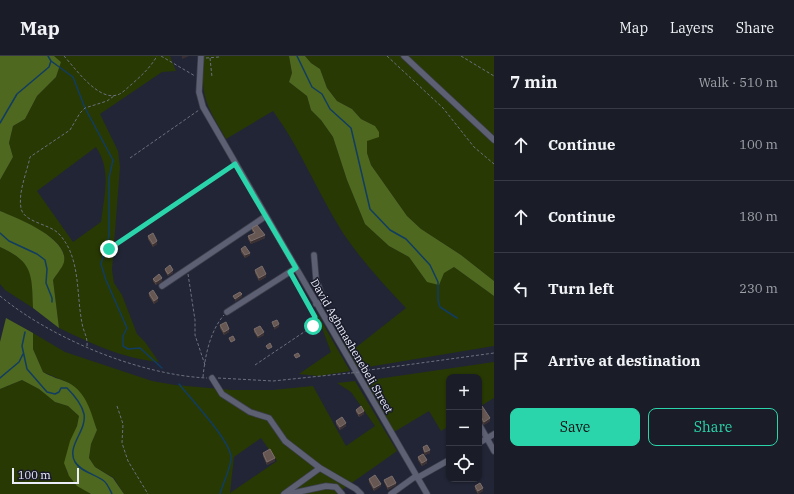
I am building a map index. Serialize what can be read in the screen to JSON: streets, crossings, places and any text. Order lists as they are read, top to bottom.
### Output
{
  "streets": {
    "street": ["David Aghmashenebeli Street"]
  },
  "scale_bar": "100 m",
  "page": {
    "header": "Map",
    "nav": ["Map", "Layers", "Share"],
    "heading": ["7 min", "Walk · 510 m"],
    "list": [
      ["Continue", "100 m"],
      ["Continue", "180 m"],
      ["Turn left", "230 m"],
      "Arrive at destination"
    ],
    "map_buttons": ["+", "−"],
    "buttons": ["Save", "Share"],
    "scale": "100 m"
  }
}
